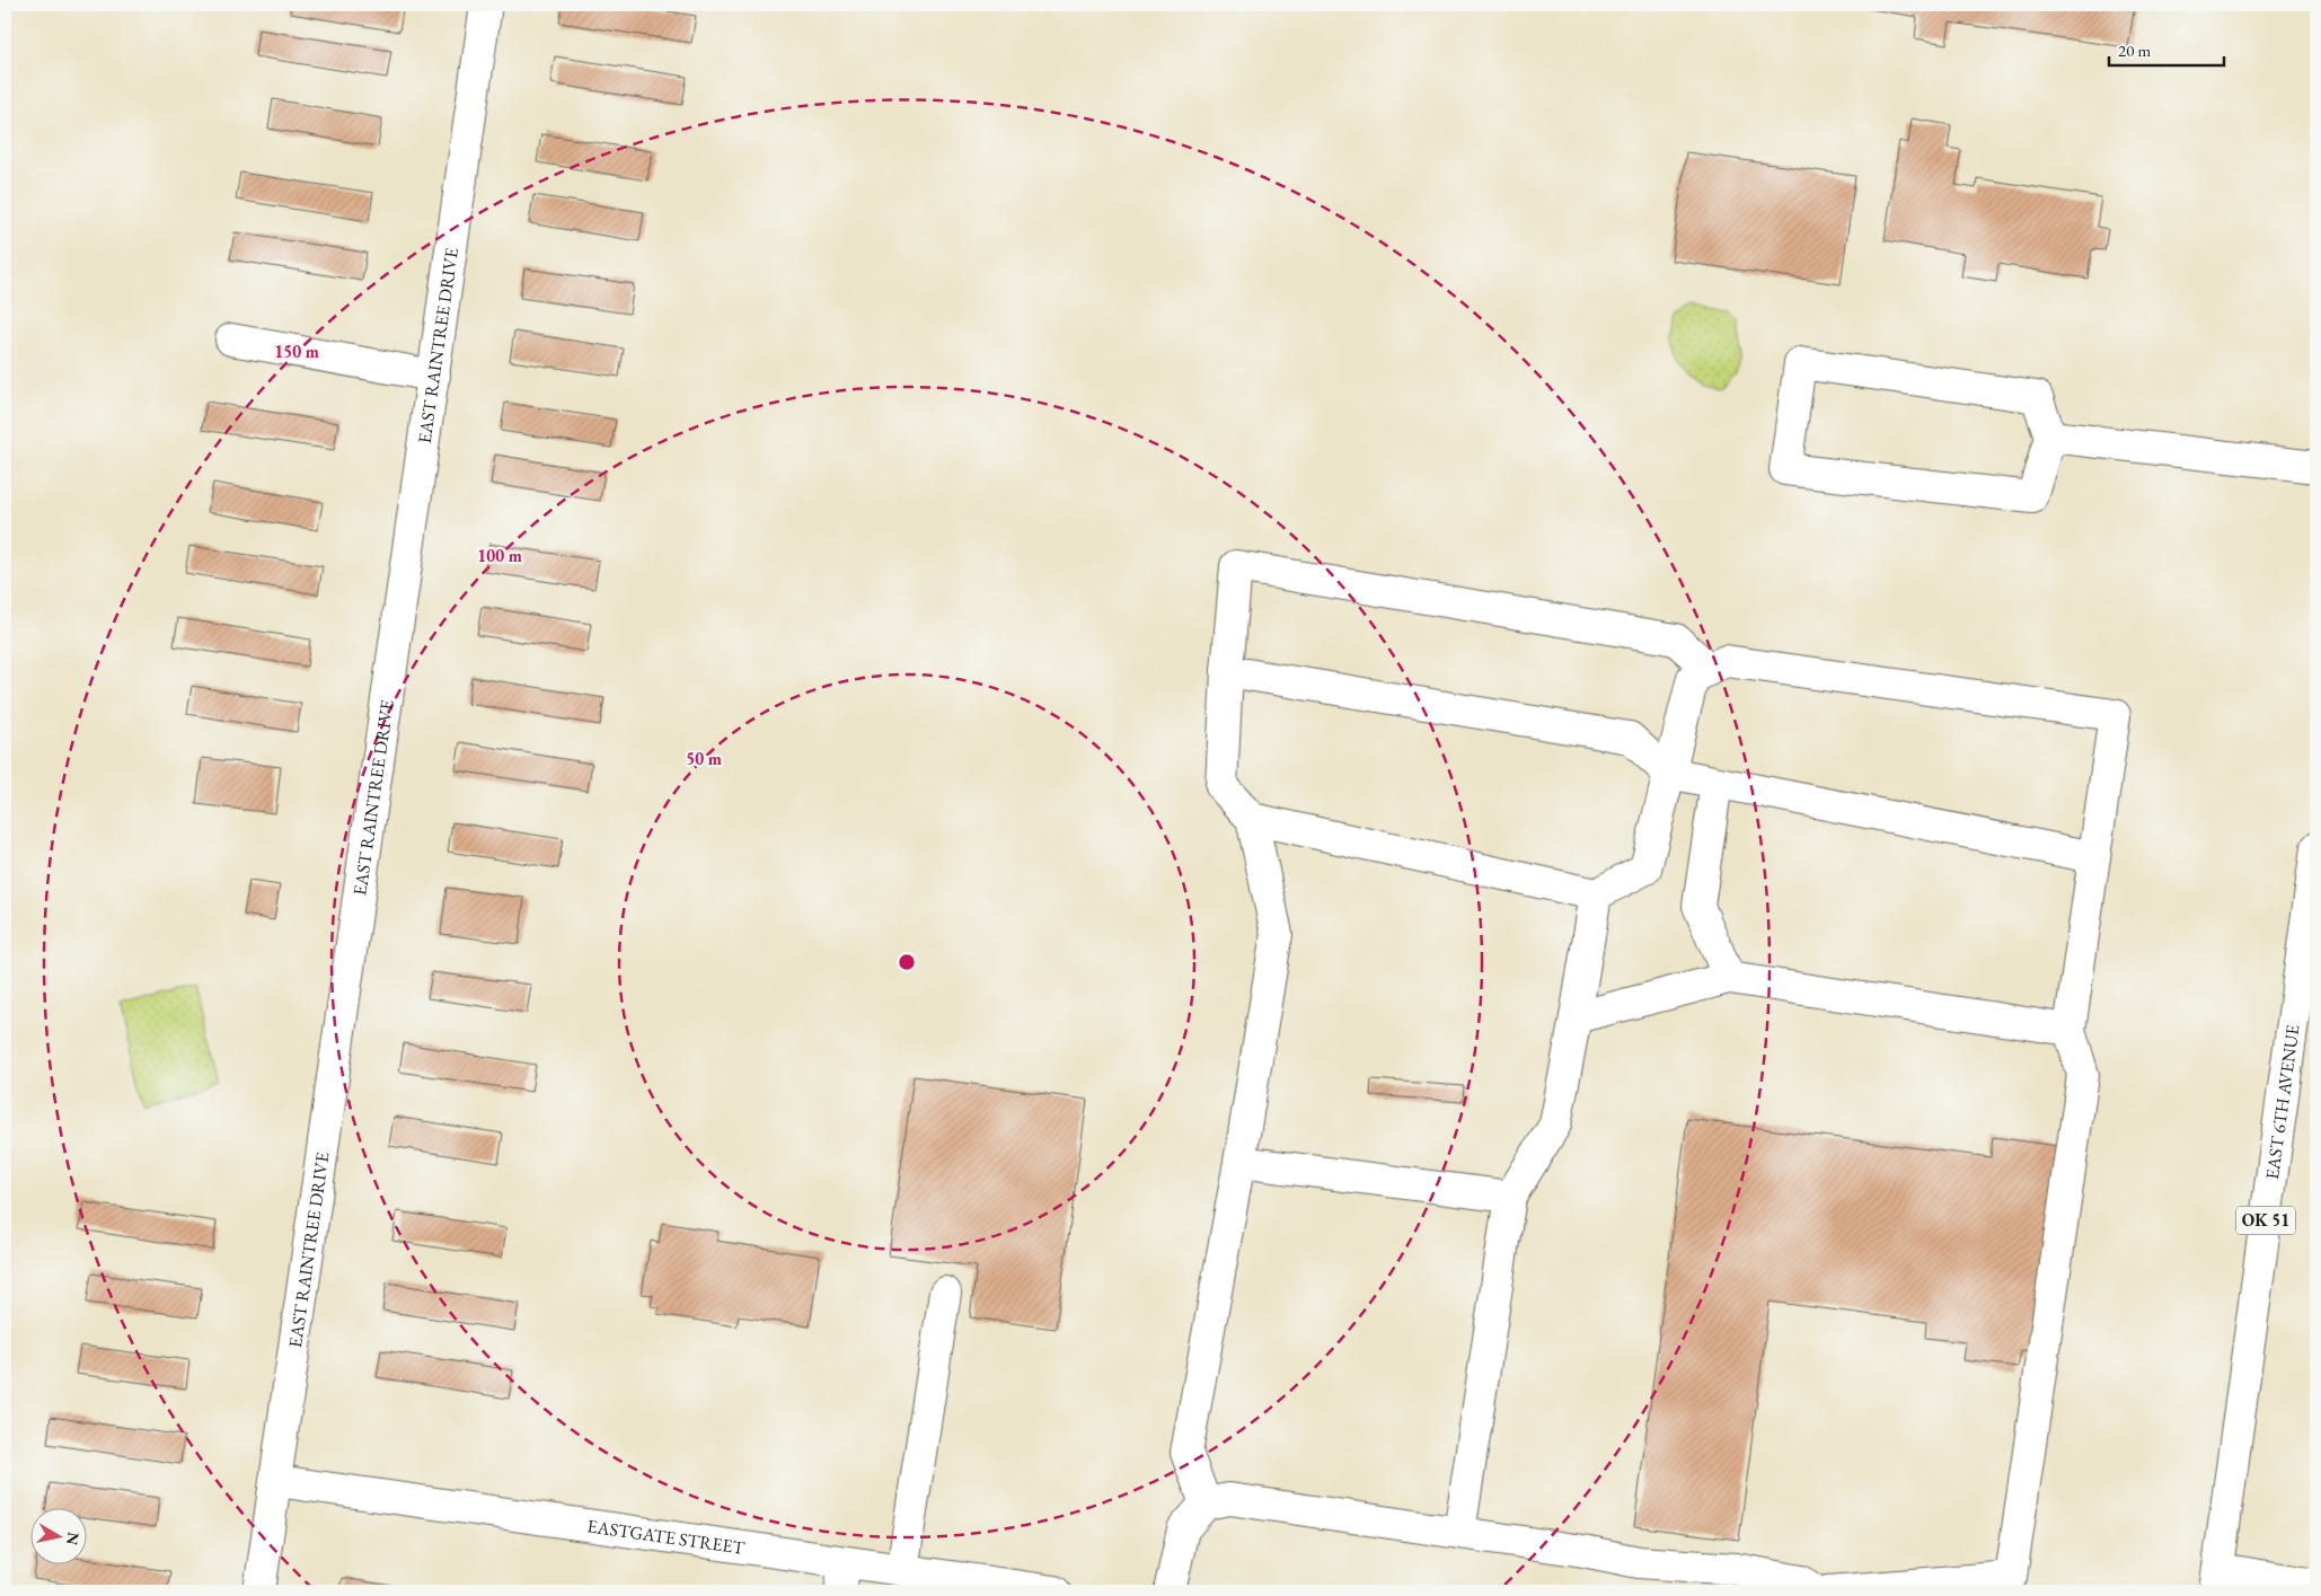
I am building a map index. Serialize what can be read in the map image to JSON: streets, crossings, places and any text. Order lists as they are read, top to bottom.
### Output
{
  "streets": {
    "street": [
      "EAST RAINTREE DRIVE",
      "EAST 6TH AVENUE",
      "OK 51",
      "EASTGATE STREET"
    ]
  },
  "crossings": [
    ["EAST RAINTREE DRIVE", "EASTGATE STREET"]
  ],
  "scale_bar": "20 m",
  "north": "right",
  "rings": ["150 m", "100 m", "50 m"]
}
